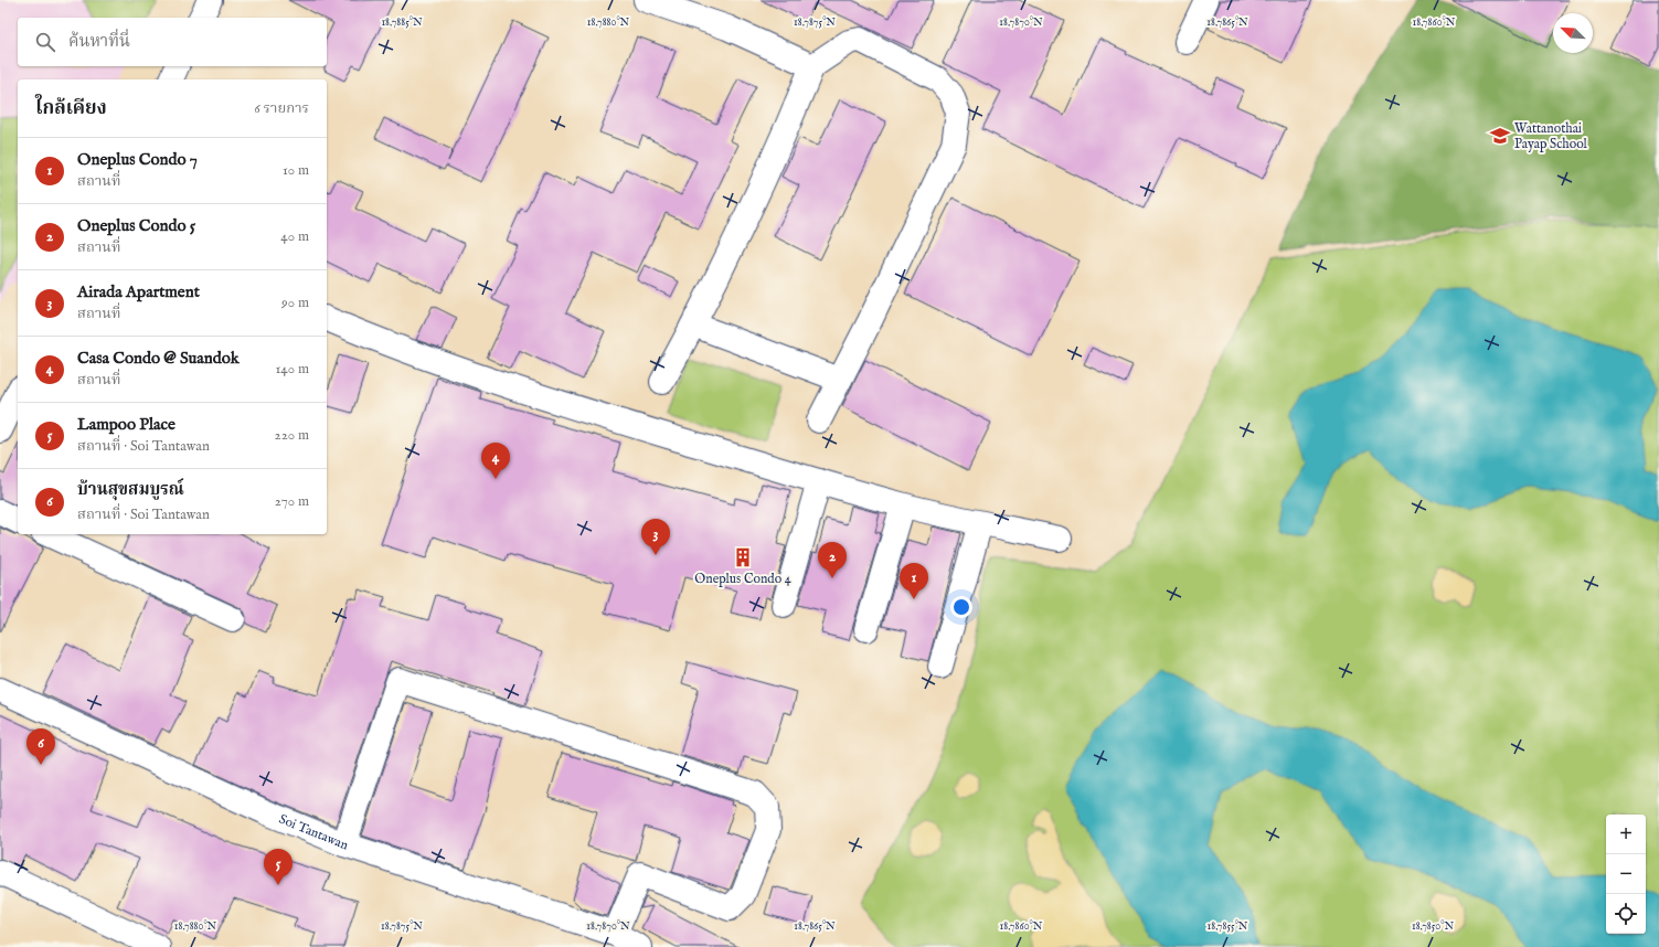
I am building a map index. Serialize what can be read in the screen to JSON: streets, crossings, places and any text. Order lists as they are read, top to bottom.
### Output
{
  "streets": {
    "street": ["Soi Tantawan"]
  },
  "places": {
    "school or university": ["Wattanothai Payap School"],
    "building": ["Oneplus Condo 4"]
  },
  "north": "top left",
  "page": {
    "search": "ค้นหาที่นี่",
    "heading": ["ใกล้เคียง", "6 รายการ"],
    "list": [
      {
        "mark": "1",
        "name": "Oneplus Condo 7",
        "note": "สถานที่",
        "value": "10 m"
      },
      {
        "mark": "2",
        "name": "Oneplus Condo 5",
        "note": "สถานที่",
        "value": "40 m"
      },
      {
        "mark": "3",
        "name": "Airada Apartment",
        "note": "สถานที่",
        "value": "90 m"
      },
      {
        "mark": "4",
        "name": "Casa Condo @ Suandok",
        "note": "สถานที่",
        "value": "140 m"
      },
      {
        "mark": "5",
        "name": "Lampoo Place",
        "note": "สถานที่ · Soi Tantawan",
        "value": "220 m"
      },
      {
        "mark": "6",
        "name": "บ้านสุขสมบูรณ์",
        "note": "สถานที่ · Soi Tantawan",
        "value": "270 m"
      }
    ],
    "pins": [
      "4",
      "3",
      "2",
      "1",
      "6",
      "5"
    ],
    "map_buttons": ["+", "−"]
  },
  "coordinates": [
    "18.7885°N",
    "18.7880°N",
    "18.7875°N",
    "18.7870°N",
    "18.7865°N",
    "18.7860°N",
    "18.7855°N",
    "18.7850°N"
  ]
}
